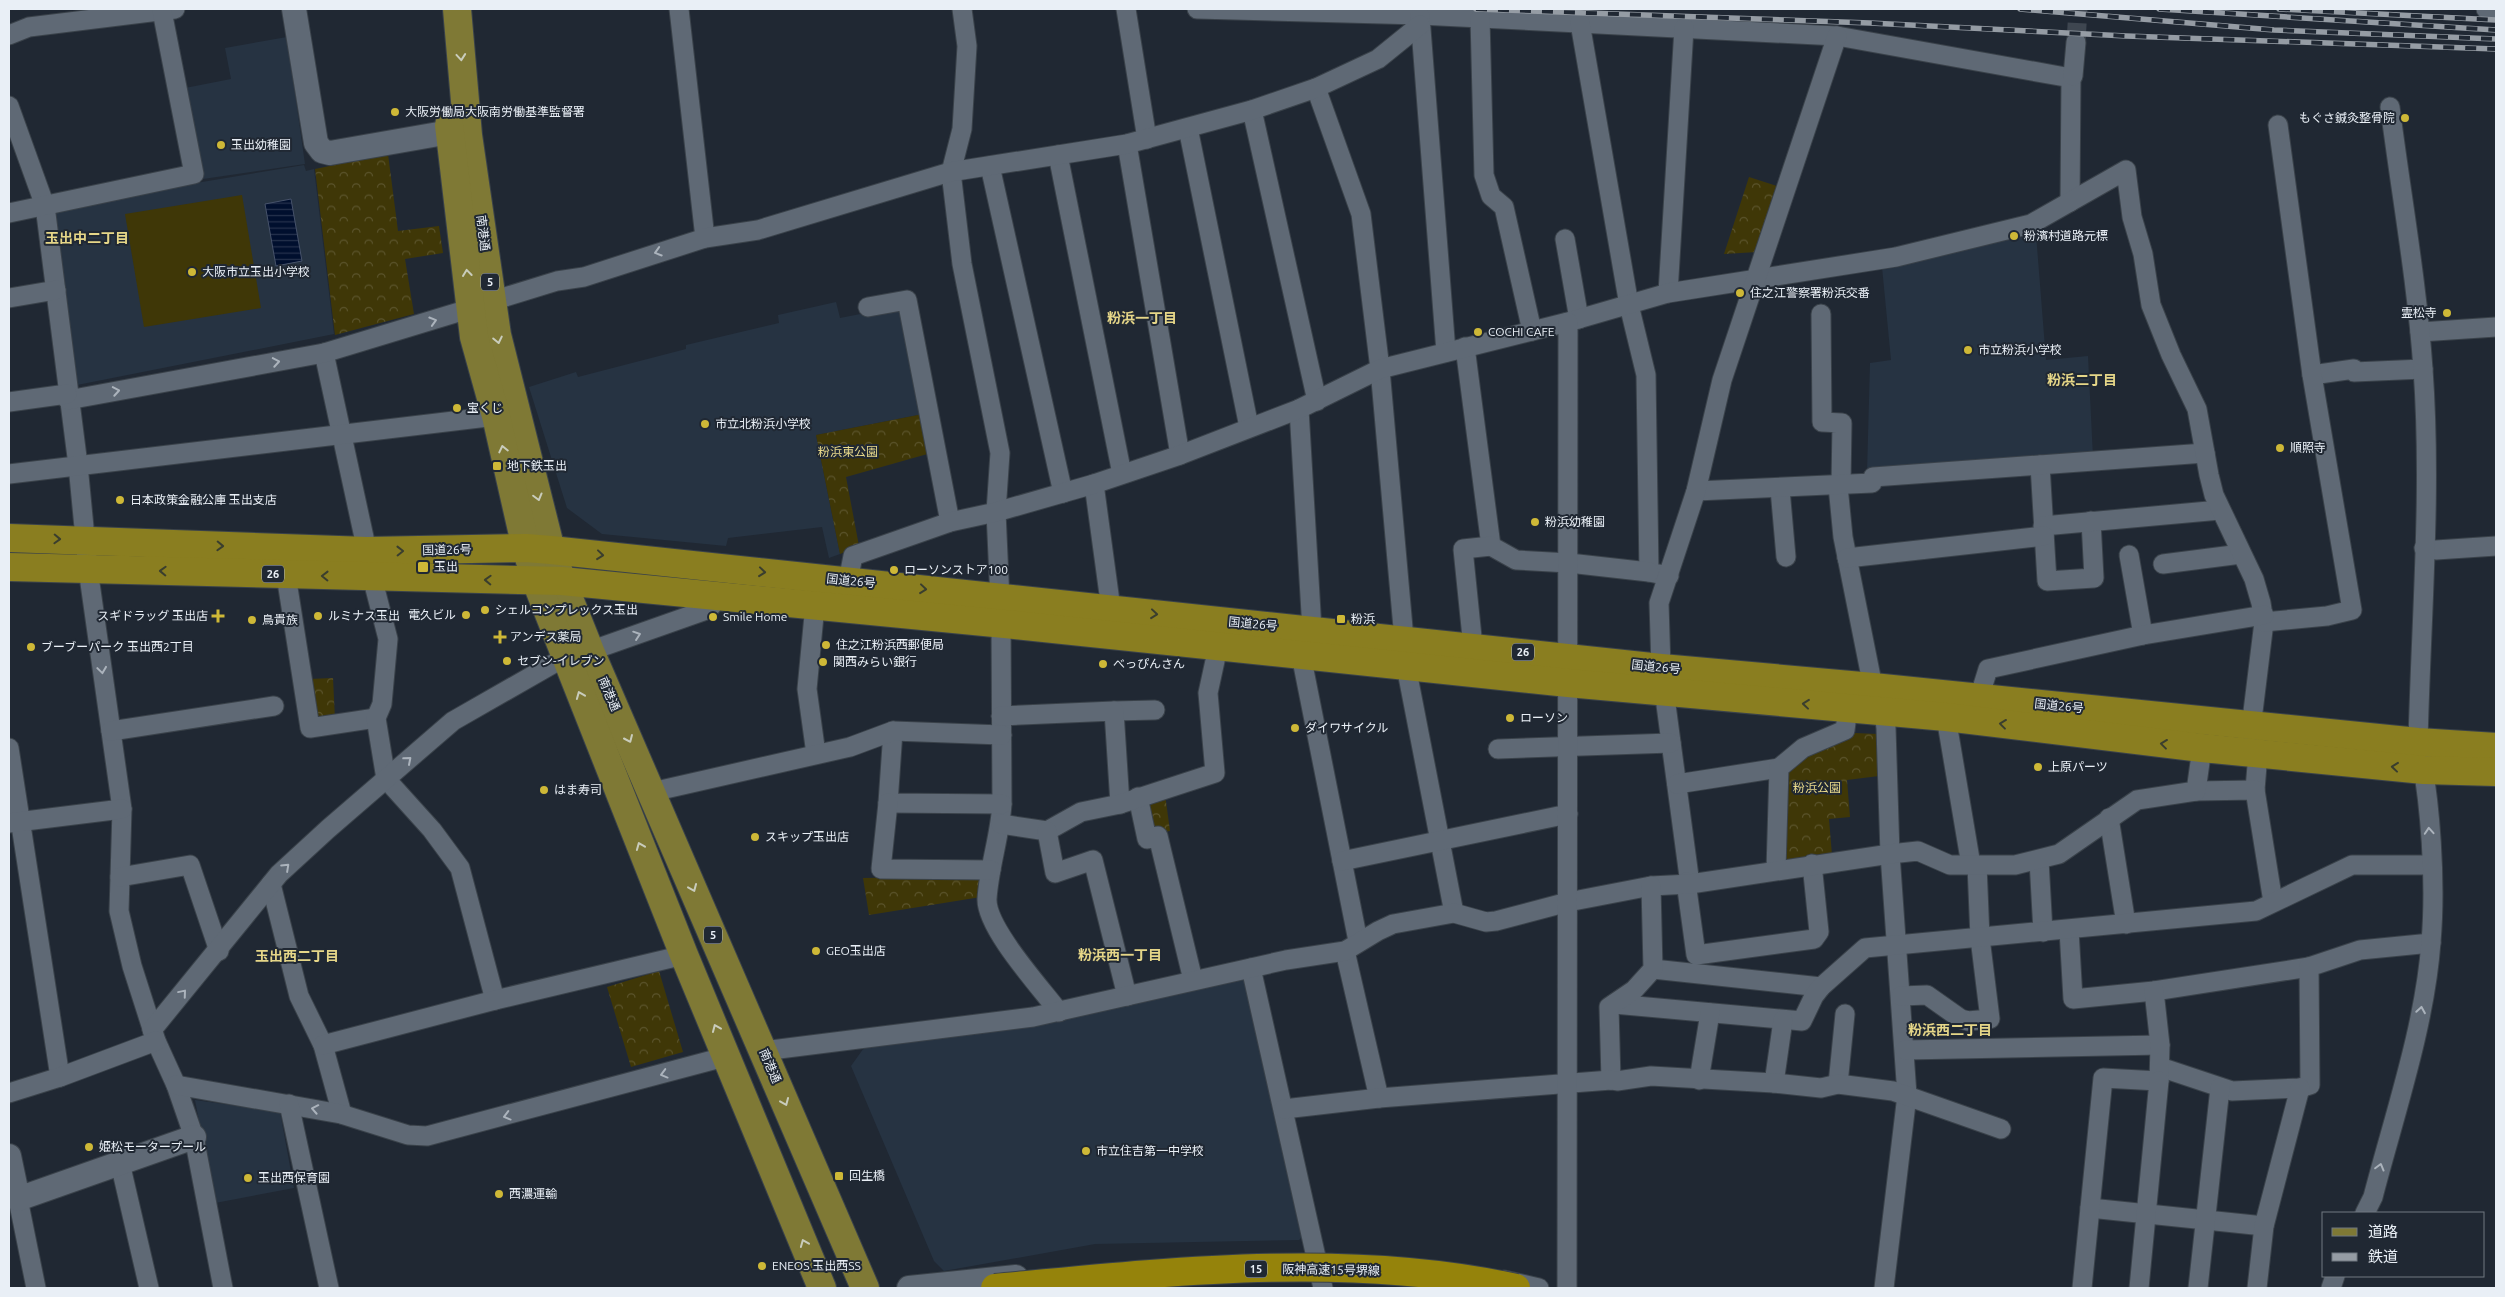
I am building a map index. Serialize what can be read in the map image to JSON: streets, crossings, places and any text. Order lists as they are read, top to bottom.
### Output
{
  "streets": {
    "highway": [
      "国道26号",
      "26",
      "15",
      "阪神高速15号堺線"
    ],
    "main road": ["南港通", "5"]
  },
  "crossings": [
    ["南港通", "国道26号"]
  ],
  "districts": [
    "玉出中二丁目",
    "粉浜一丁目",
    "粉浜二丁目",
    "粉浜西一丁目",
    "玉出西二丁目",
    "粉浜西二丁目"
  ],
  "parks": ["粉浜東公園", "粉浜公園"],
  "places": {
    "other": [
      "大阪労働局大阪南労働基準監督署",
      "もぐさ鍼灸整骨院",
      "玉出幼稚園",
      "粉濱村道路元標",
      "大阪市立玉出小学校",
      "住之江警察署粉浜交番",
      "霊松寺",
      "COCHI CAFE",
      "市立粉浜小学校",
      "宝くじ",
      "市立北粉浜小学校",
      "順照寺",
      "日本政策金融公庫 玉出支店",
      "粉浜幼稚園",
      "ローソンストア100",
      "シェルコンプレックス玉出",
      "電久ビル",
      "ルミナス玉出",
      "Smile Home",
      "鳥貴族",
      "住之江粉浜西郵便局",
      "ブーブーパーク 玉出西2丁目",
      "セブン-イレブン",
      "関西みらい銀行",
      "べっぴんさん",
      "ローソン",
      "ダイワサイクル",
      "上原パーツ",
      "はま寿司",
      "スキップ玉出店",
      "GEO玉出店",
      "姫松モータープール",
      "市立住吉第一中学校",
      "玉出西保育園",
      "西濃運輸",
      "ENEOS 玉出西SS"
    ],
    "transit": [
      "地下鉄玉出",
      "玉出",
      "粉浜",
      "回生橋"
    ],
    "health": ["スギドラッグ 玉出店", "アンデス薬局"]
  },
  "legend": ["道路", "鉄道"]
}
